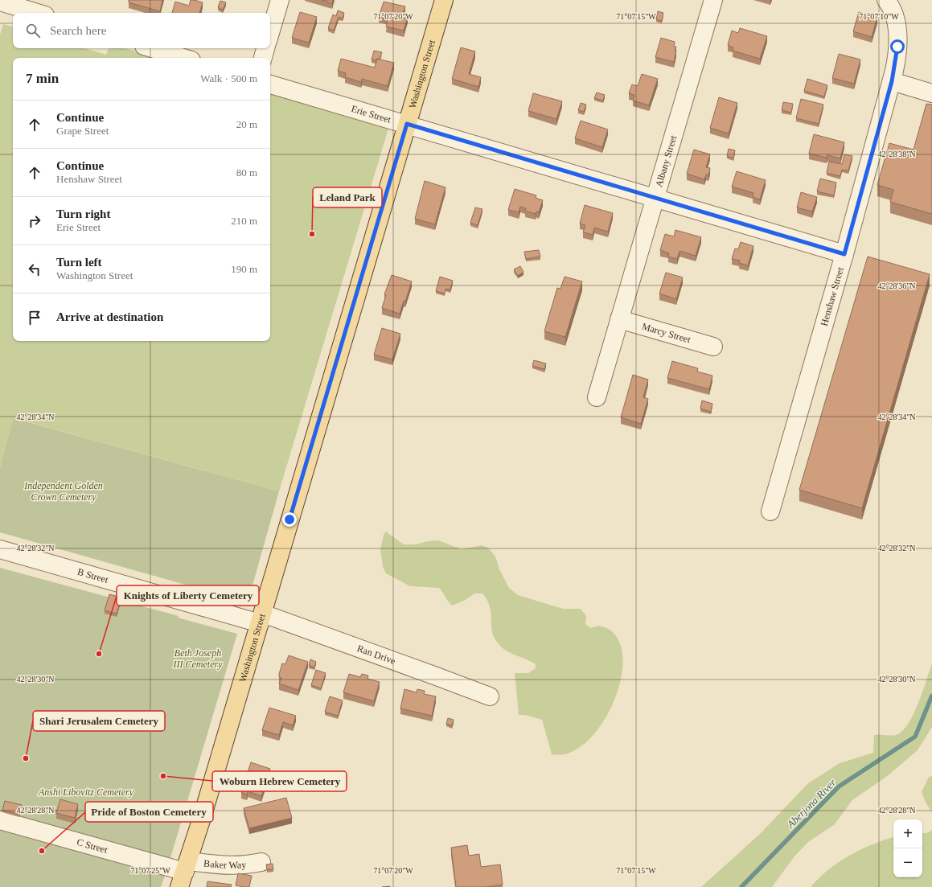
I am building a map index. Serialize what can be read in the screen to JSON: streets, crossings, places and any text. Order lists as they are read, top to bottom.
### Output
{
  "streets": {
    "main road": ["Washington Street"],
    "street": [
      "Erie Street",
      "Albany Street",
      "Henshaw Street",
      "Marcy Street",
      "B Street",
      "Ran Drive",
      "C Street",
      "Baker Way"
    ]
  },
  "crossings": [
    ["Washington Street", "Erie Street"],
    ["Washington Street", "B Street"],
    ["Washington Street", "Ran Drive"],
    ["Washington Street", "C Street"],
    ["Washington Street", "Baker Way"],
    ["Erie Street", "Albany Street"],
    ["Erie Street", "Henshaw Street"],
    ["Albany Street", "Marcy Street"],
    ["B Street", "Ran Drive"],
    ["C Street", "Baker Way"]
  ],
  "water": ["Aberjona River"],
  "parks": ["Independent Golden Crown Cemetery", "Beth Joseph III Cemetery", "Anshi Libovitz Cemetery"],
  "places": [
    "Leland Park",
    "Knights of Liberty Cemetery",
    "Shari Jerusalem Cemetery",
    "Woburn Hebrew Cemetery",
    "Pride of Boston Cemetery"
  ],
  "page": {
    "search": "Search here",
    "heading": ["7 min", "Walk · 500 m"],
    "list": [
      ["Continue", "Grape Street", "20 m"],
      ["Continue", "Henshaw Street", "80 m"],
      ["Turn right", "Erie Street", "210 m"],
      ["Turn left", "Washington Street", "190 m"],
      "Arrive at destination"
    ],
    "map_buttons": ["+", "−"]
  },
  "coordinates": [
    "71°07'20\"W",
    "71°07'15\"W",
    "71°07'10\"W",
    "42°28'38\"N",
    "42°28'36\"N",
    "42°28'34\"N",
    "42°28'32\"N",
    "42°28'30\"N",
    "42°28'28\"N",
    "71°07'25\"W"
  ]
}
